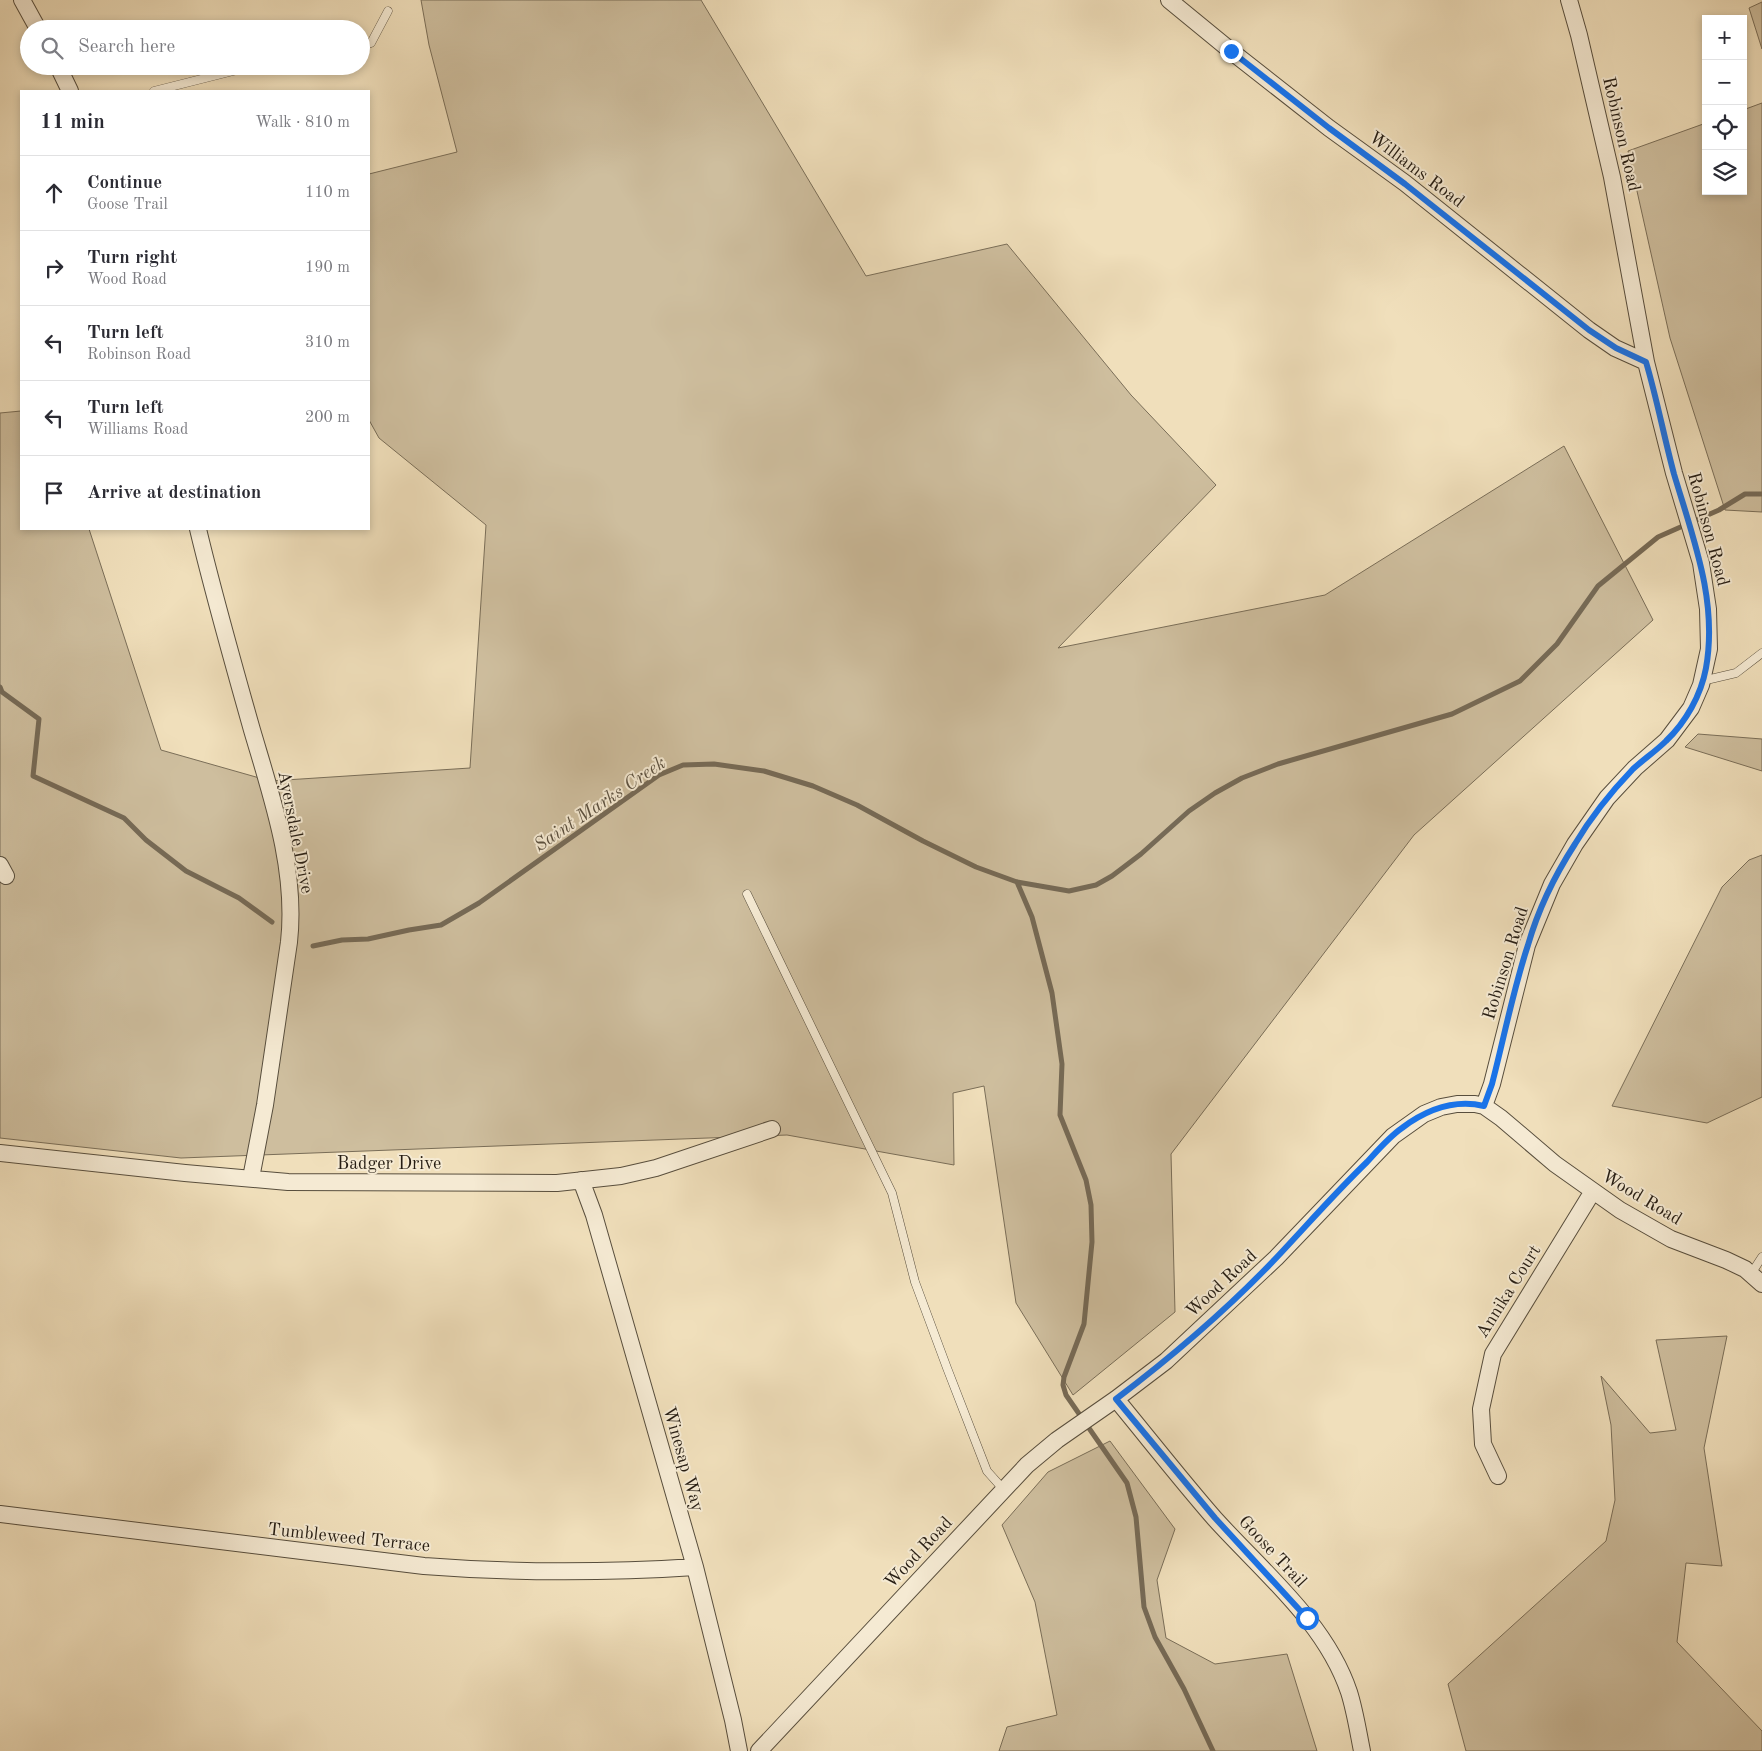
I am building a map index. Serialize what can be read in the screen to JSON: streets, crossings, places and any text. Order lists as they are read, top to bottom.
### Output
{
  "streets": {
    "street": [
      "Robinson Road",
      "Williams Road",
      "Ayersdale Drive",
      "Badger Drive",
      "Wood Road",
      "Annika Court",
      "Winesap Way",
      "Tumbleweed Terrace",
      "Goose Trail"
    ]
  },
  "crossings": [
    ["Robinson Road", "Williams Road"],
    ["Robinson Road", "Wood Road"],
    ["Ayersdale Drive", "Badger Drive"],
    ["Badger Drive", "Winesap Way"],
    ["Wood Road", "Annika Court"],
    ["Wood Road", "Goose Trail"],
    ["Winesap Way", "Tumbleweed Terrace"]
  ],
  "water": ["Saint Marks Creek"],
  "page": {
    "map_buttons": ["+", "−"],
    "search": "Search here",
    "heading": ["11 min", "Walk · 810 m"],
    "list": [
      ["Continue", "Goose Trail", "110 m"],
      ["Turn right", "Wood Road", "190 m"],
      ["Turn left", "Robinson Road", "310 m"],
      ["Turn left", "Williams Road", "200 m"],
      "Arrive at destination"
    ]
  }
}
